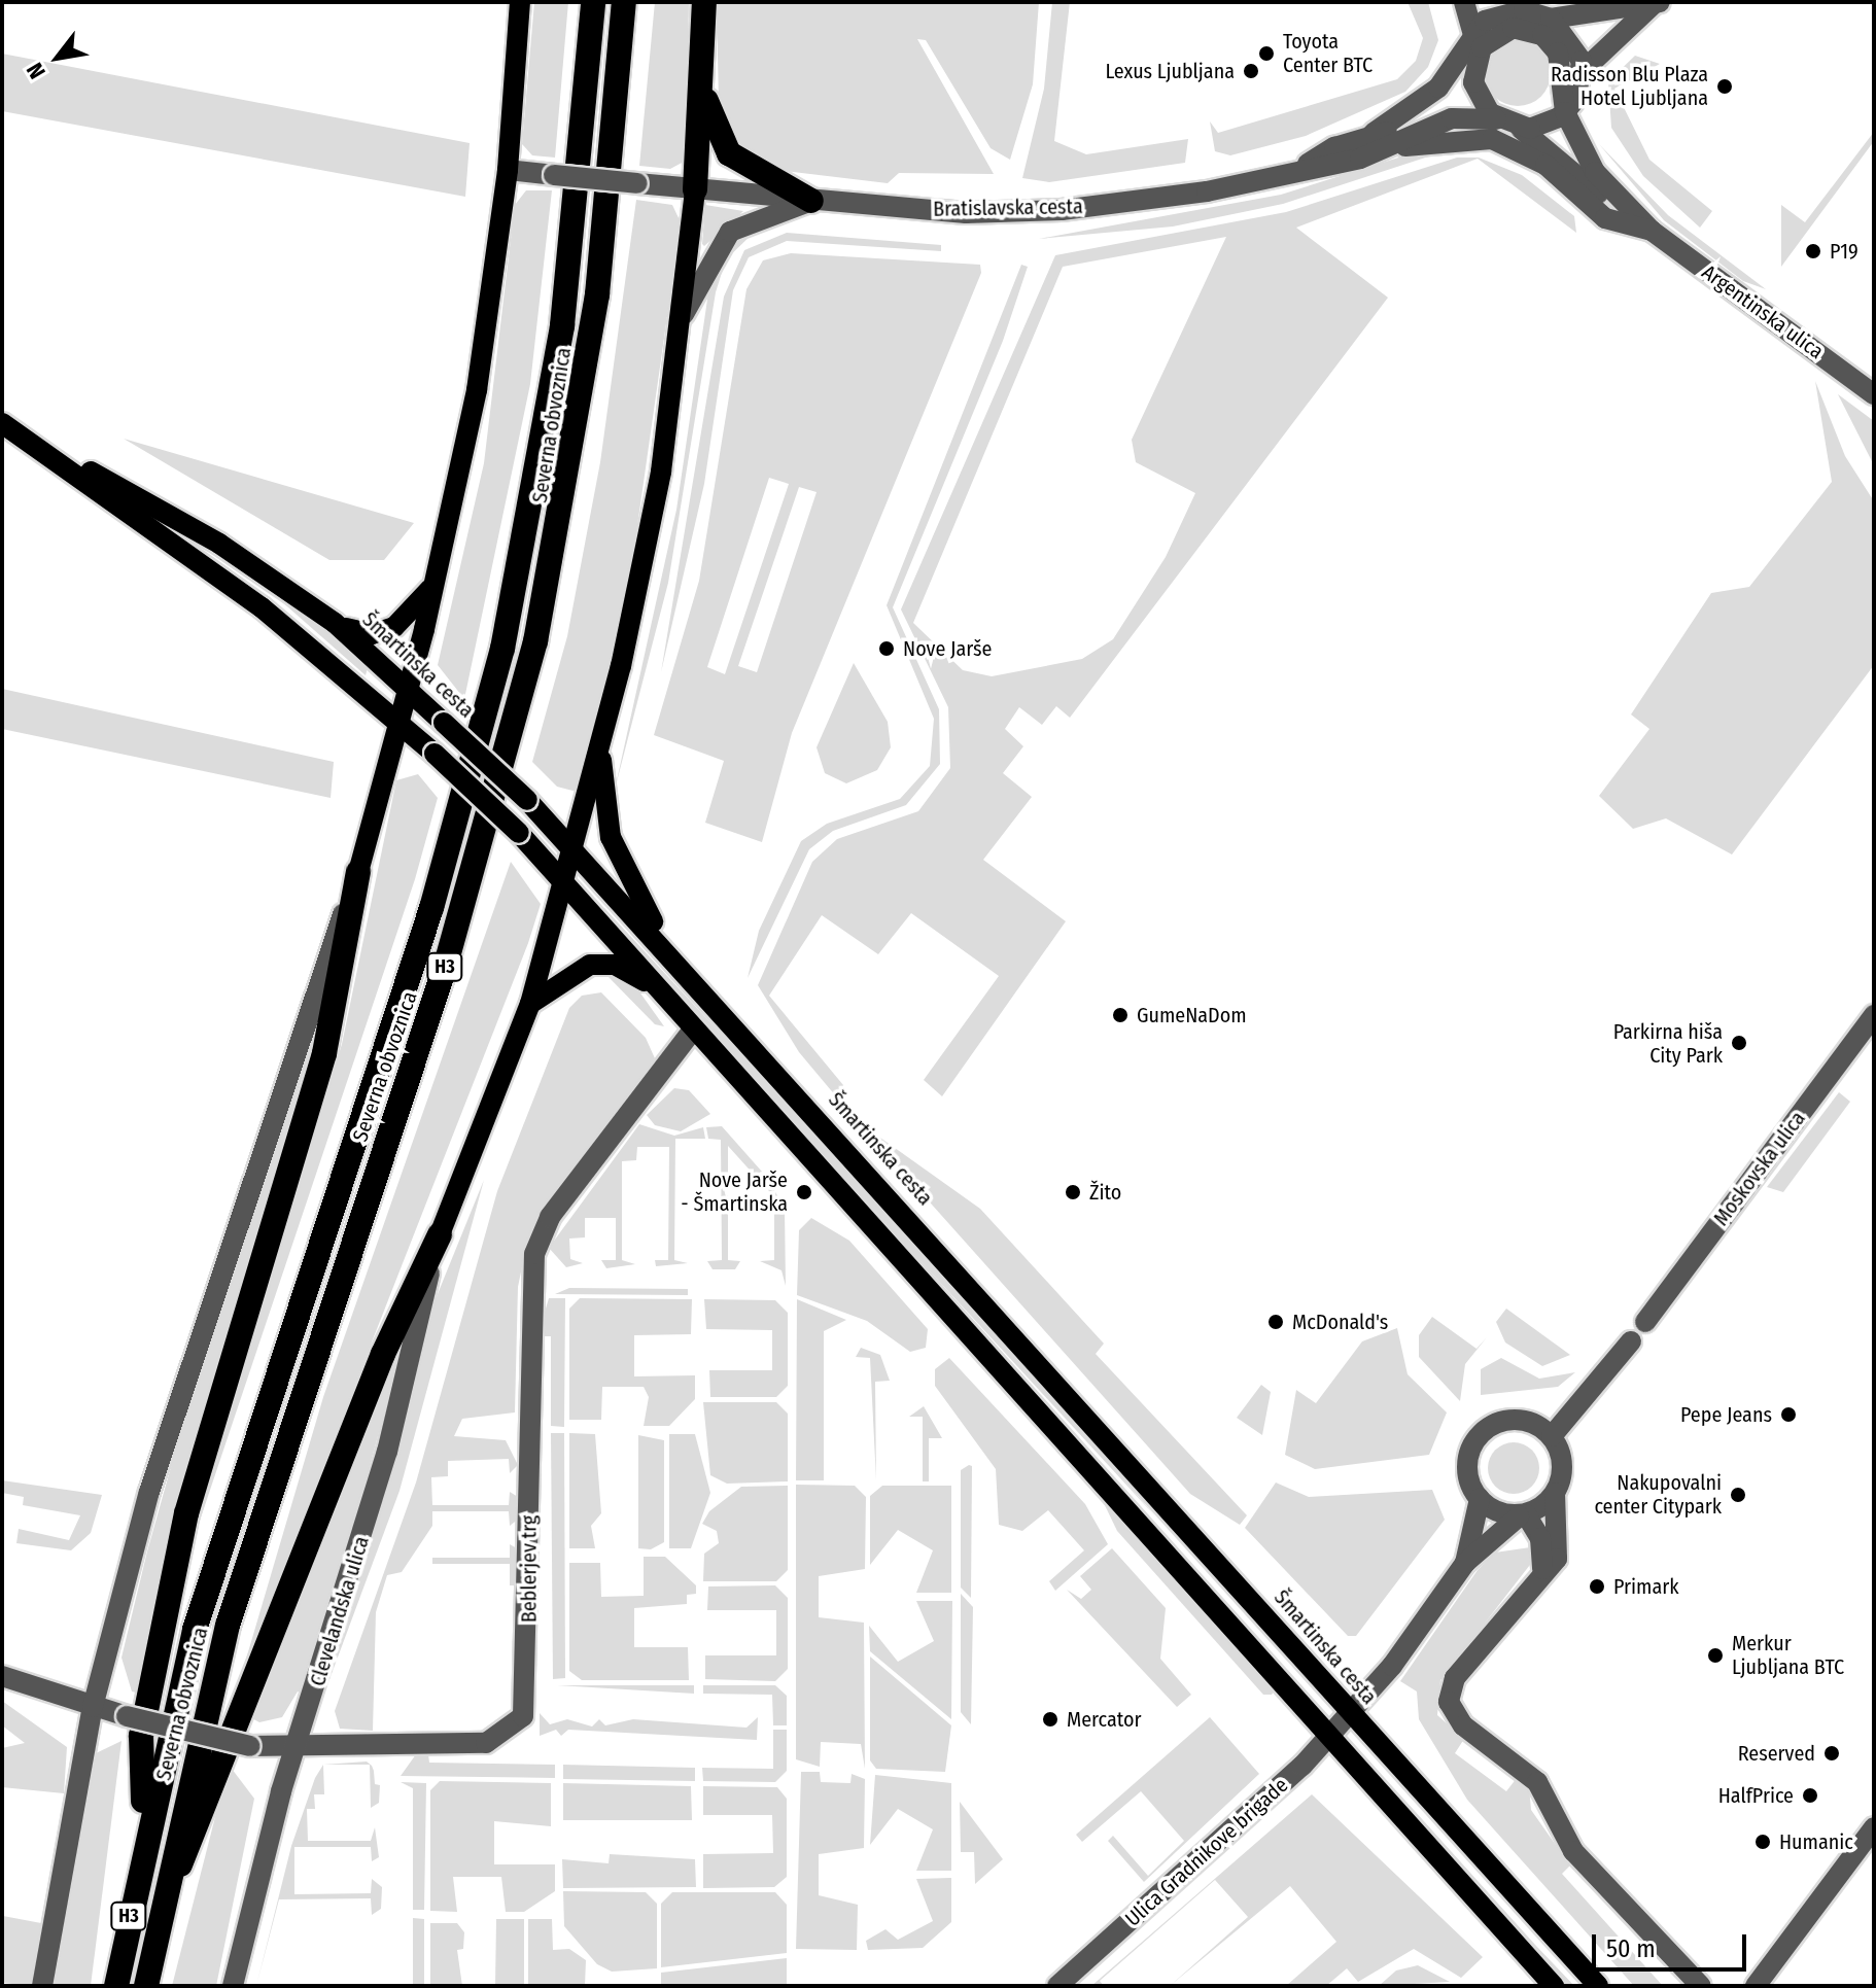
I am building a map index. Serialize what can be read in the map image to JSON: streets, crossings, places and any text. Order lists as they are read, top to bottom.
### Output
{
  "streets": {
    "highway": ["Severna obvoznica", "H3"],
    "main road": ["Šmartinska cesta"],
    "street": [
      "Bratislavska cesta",
      "Argentinska ulica",
      "Moskovska ulica",
      "Beblerjev trg",
      "Clevelandska ulica",
      "Ulica Gradnikove brigade"
    ]
  },
  "crossings": [
    ["Bratislavska cesta", "Argentinska ulica"],
    ["Šmartinska cesta", "Beblerjev trg"],
    ["Šmartinska cesta", "Ulica Gradnikove brigade"],
    ["Beblerjev trg", "Clevelandska ulica"]
  ],
  "places": [
    "Toyota Center BTC",
    "Lexus Ljubljana",
    "Radisson Blu Plaza Hotel Ljubljana",
    "P19",
    "Nove Jarše",
    "GumeNaDom",
    "Parkirna hiša City Park",
    "Nove Jarše - Šmartinska",
    "Žito",
    "McDonald's",
    "Pepe Jeans",
    "Nakupovalni center Citypark",
    "Primark",
    "Merkur Ljubljana BTC",
    "Mercator",
    "Reserved",
    "HalfPrice",
    "Humanic"
  ],
  "scale_bar": "50 m",
  "north": "bottom left"
}
